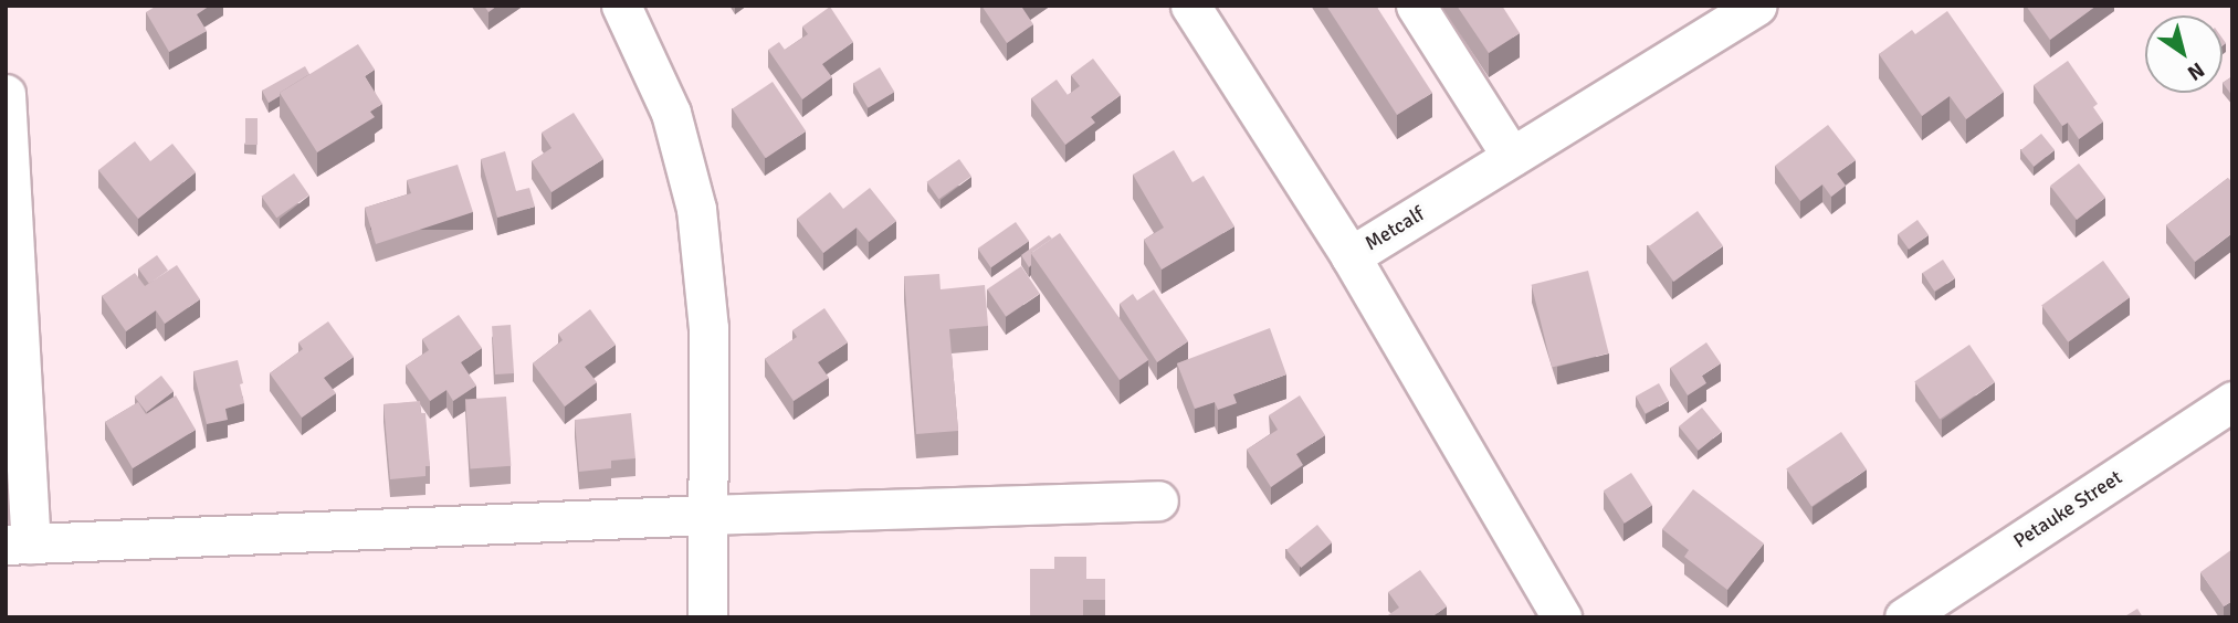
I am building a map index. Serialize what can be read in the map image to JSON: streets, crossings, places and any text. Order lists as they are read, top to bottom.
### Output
{
  "streets": {
    "street": ["Metcalf", "Petauke Street"]
  },
  "north": "bottom right"
}
